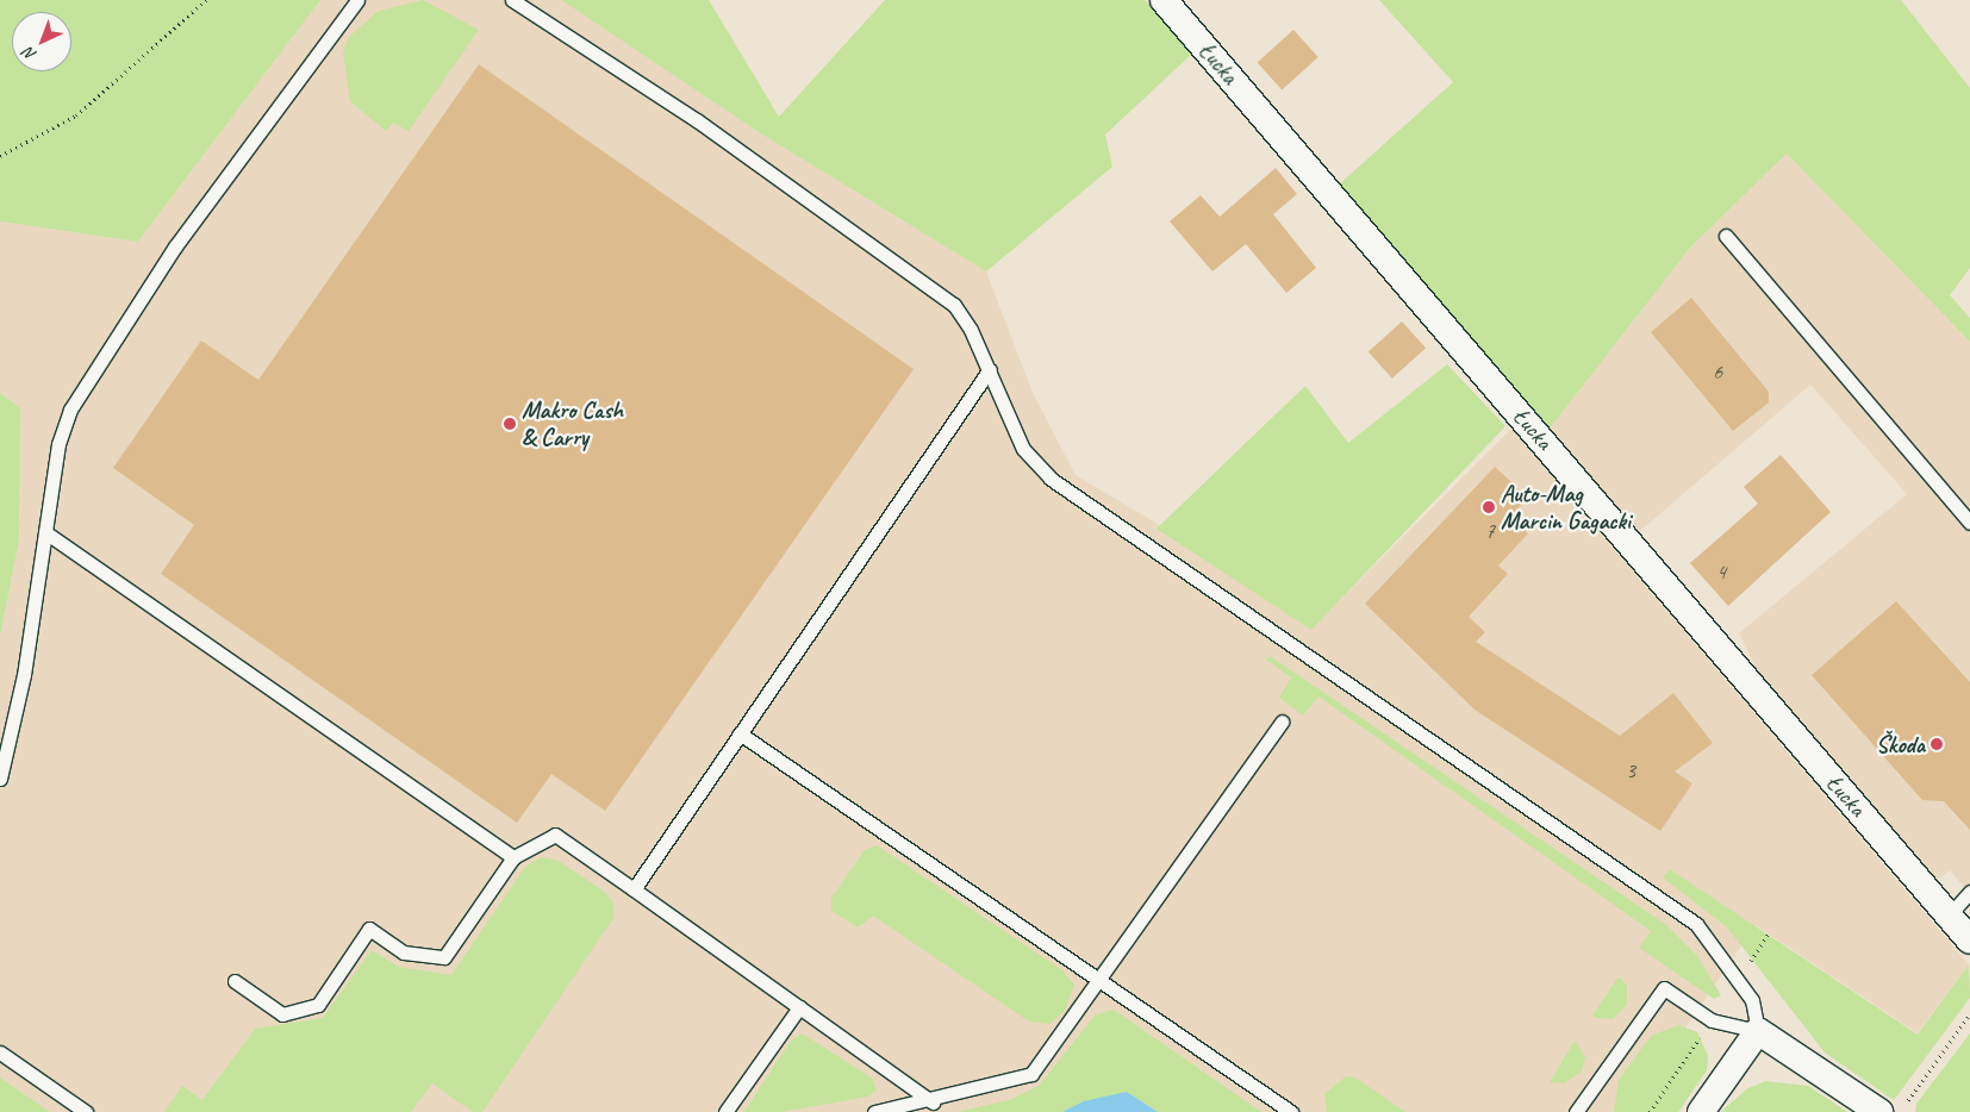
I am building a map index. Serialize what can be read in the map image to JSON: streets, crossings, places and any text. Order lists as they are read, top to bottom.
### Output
{
  "streets": {
    "street": ["Łucka"]
  },
  "places": ["Makro Cash & Carry", "Auto-Mag Marcin Gagacki", "Škoda"],
  "house_numbers": [
    "6",
    "7",
    "4",
    "3"
  ],
  "north": "bottom left"
}
